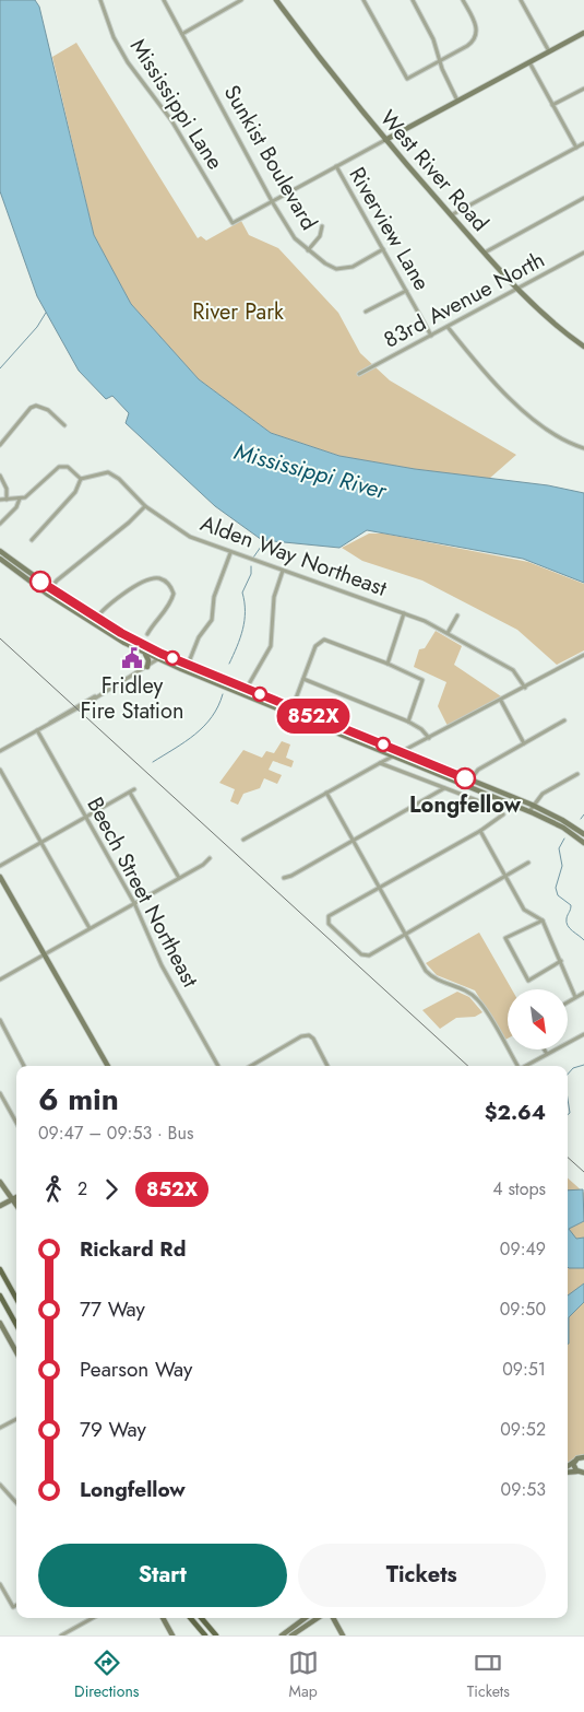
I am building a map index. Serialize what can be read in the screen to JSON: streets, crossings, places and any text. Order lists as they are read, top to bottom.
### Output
{
  "streets": {
    "main road": ["West River Road"],
    "street": [
      "Mississippi Lane",
      "Sunkist Boulevard",
      "Riverview Lane",
      "83rd Avenue North",
      "Alden Way Northeast",
      "Beech Street Northeast"
    ]
  },
  "crossings": [
    ["Mississippi Lane", "Sunkist Boulevard"],
    ["Sunkist Boulevard", "Riverview Lane"],
    ["West River Road", "83rd Avenue North"],
    ["Riverview Lane", "83rd Avenue North"]
  ],
  "water": ["Mississippi River"],
  "parks": ["River Park"],
  "places": {
    "public building": ["Fridley Fire Station"],
    "other": ["Longfellow"]
  },
  "lines": ["bus line 852X"],
  "north": "bottom right",
  "page": {
    "on_map": "852X",
    "heading": ["6 min", "09:47 – 09:53 · Bus", "$2.64"],
    "legs": ["2", "852X", "4 stops"],
    "list": [
      {
        "name": "Rickard Rd",
        "value": "09:49"
      },
      {
        "name": "77 Way",
        "value": "09:50"
      },
      {
        "name": "Pearson Way",
        "value": "09:51"
      },
      {
        "name": "79 Way",
        "value": "09:52"
      },
      {
        "name": "Longfellow",
        "value": "09:53"
      }
    ],
    "buttons": ["Start", "Tickets"],
    "tabs": ["Directions", "Map", "Tickets"]
  }
}
